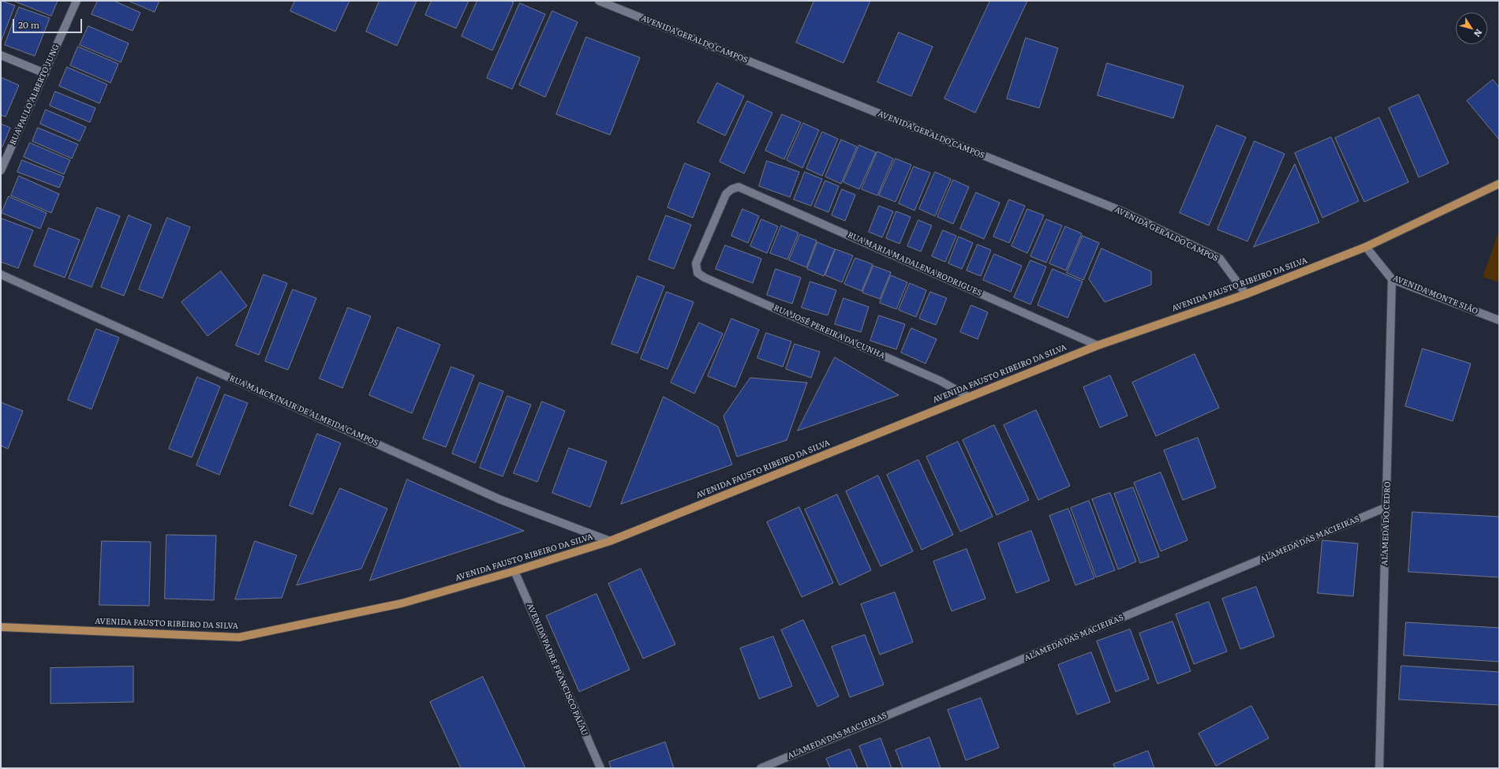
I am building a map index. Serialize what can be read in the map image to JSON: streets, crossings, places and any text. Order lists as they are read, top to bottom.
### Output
{
  "streets": {
    "main road": ["AVENIDA FAUSTO RIBEIRO DA SILVA"],
    "street": [
      "AVENIDA GERALDO CAMPOS",
      "RUA PAULO ALBERTO JUNG",
      "RUA MARIA MADALENA RODRIGUES",
      "AVENIDA MONTE SIÃO",
      "RUA JOSÉ PEREIRA DA CUNHA",
      "RUA MARCKINAIR DE ALMEIDA CAMPOS",
      "ALAMEDA DO CEDRO",
      "ALAMEDA DAS MACIEIRAS",
      "AVENIDA PADRE FRANCISCO PALAU"
    ]
  },
  "crossings": [
    ["AVENIDA GERALDO CAMPOS", "AVENIDA FAUSTO RIBEIRO DA SILVA"],
    ["RUA MARIA MADALENA RODRIGUES", "AVENIDA FAUSTO RIBEIRO DA SILVA"],
    ["RUA MARIA MADALENA RODRIGUES", "RUA JOSÉ PEREIRA DA CUNHA"],
    ["AVENIDA FAUSTO RIBEIRO DA SILVA", "AVENIDA MONTE SIÃO"],
    ["AVENIDA FAUSTO RIBEIRO DA SILVA", "RUA JOSÉ PEREIRA DA CUNHA"],
    ["AVENIDA FAUSTO RIBEIRO DA SILVA", "RUA MARCKINAIR DE ALMEIDA CAMPOS"],
    ["AVENIDA FAUSTO RIBEIRO DA SILVA", "AVENIDA PADRE FRANCISCO PALAU"],
    ["AVENIDA MONTE SIÃO", "ALAMEDA DO CEDRO"],
    ["ALAMEDA DO CEDRO", "ALAMEDA DAS MACIEIRAS"]
  ],
  "scale_bar": "20 m",
  "north": "bottom right"
}
